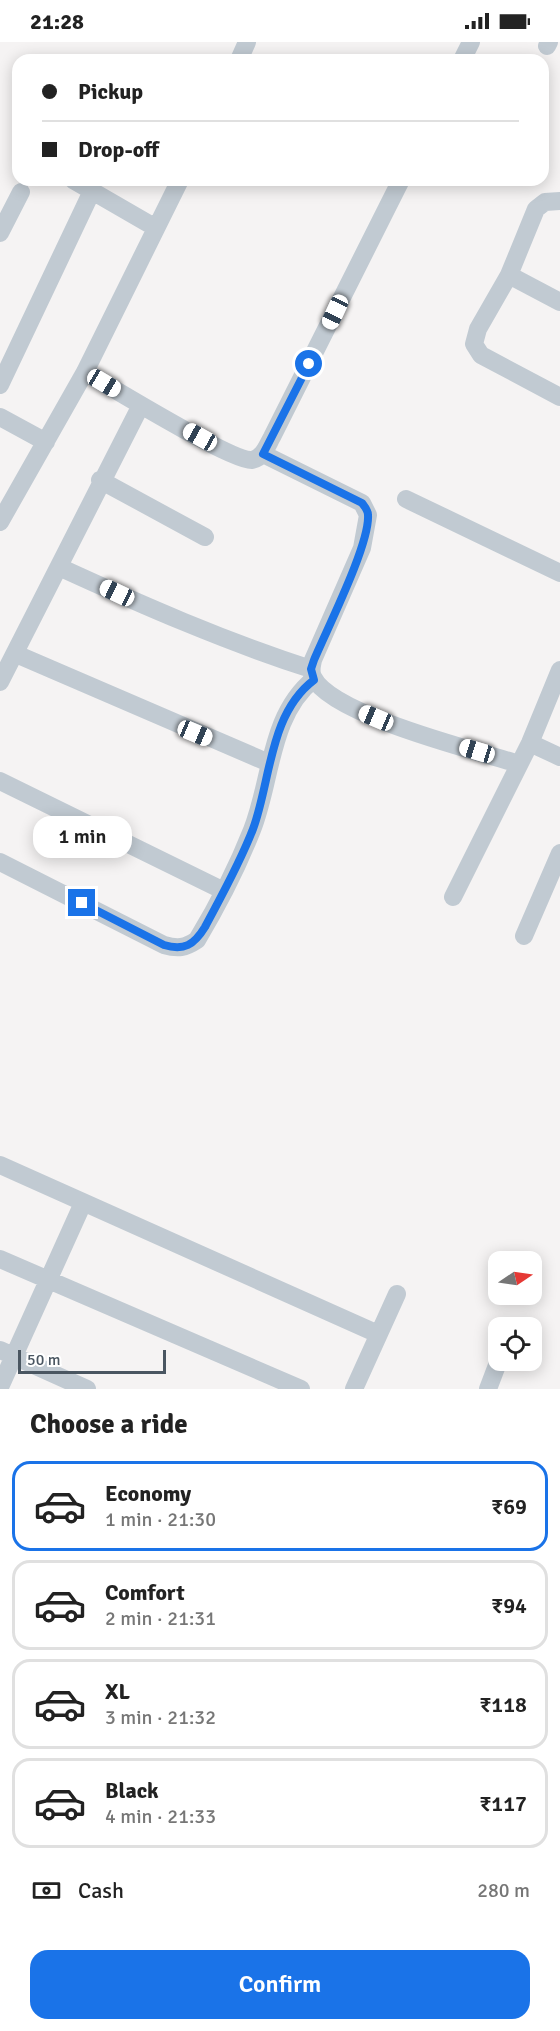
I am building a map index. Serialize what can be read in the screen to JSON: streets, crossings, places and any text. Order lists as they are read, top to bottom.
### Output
{
  "scale_bar": "50 m",
  "north": "right",
  "page": {
    "status": "21:28",
    "banner": ["Pickup", "Drop-off"],
    "bubble": "1 min",
    "scale": "50 m",
    "heading": "Choose a ride",
    "list": [
      {
        "name": "Economy",
        "note": "1 min · 21:30",
        "value": "₹69"
      },
      {
        "name": "Comfort",
        "note": "2 min · 21:31",
        "value": "₹94"
      },
      {
        "name": "XL",
        "note": "3 min · 21:32",
        "value": "₹118"
      },
      {
        "name": "Black",
        "note": "4 min · 21:33",
        "value": "₹117"
      }
    ],
    "pay": ["Cash", "280 m"],
    "buttons": "Confirm"
  }
}
